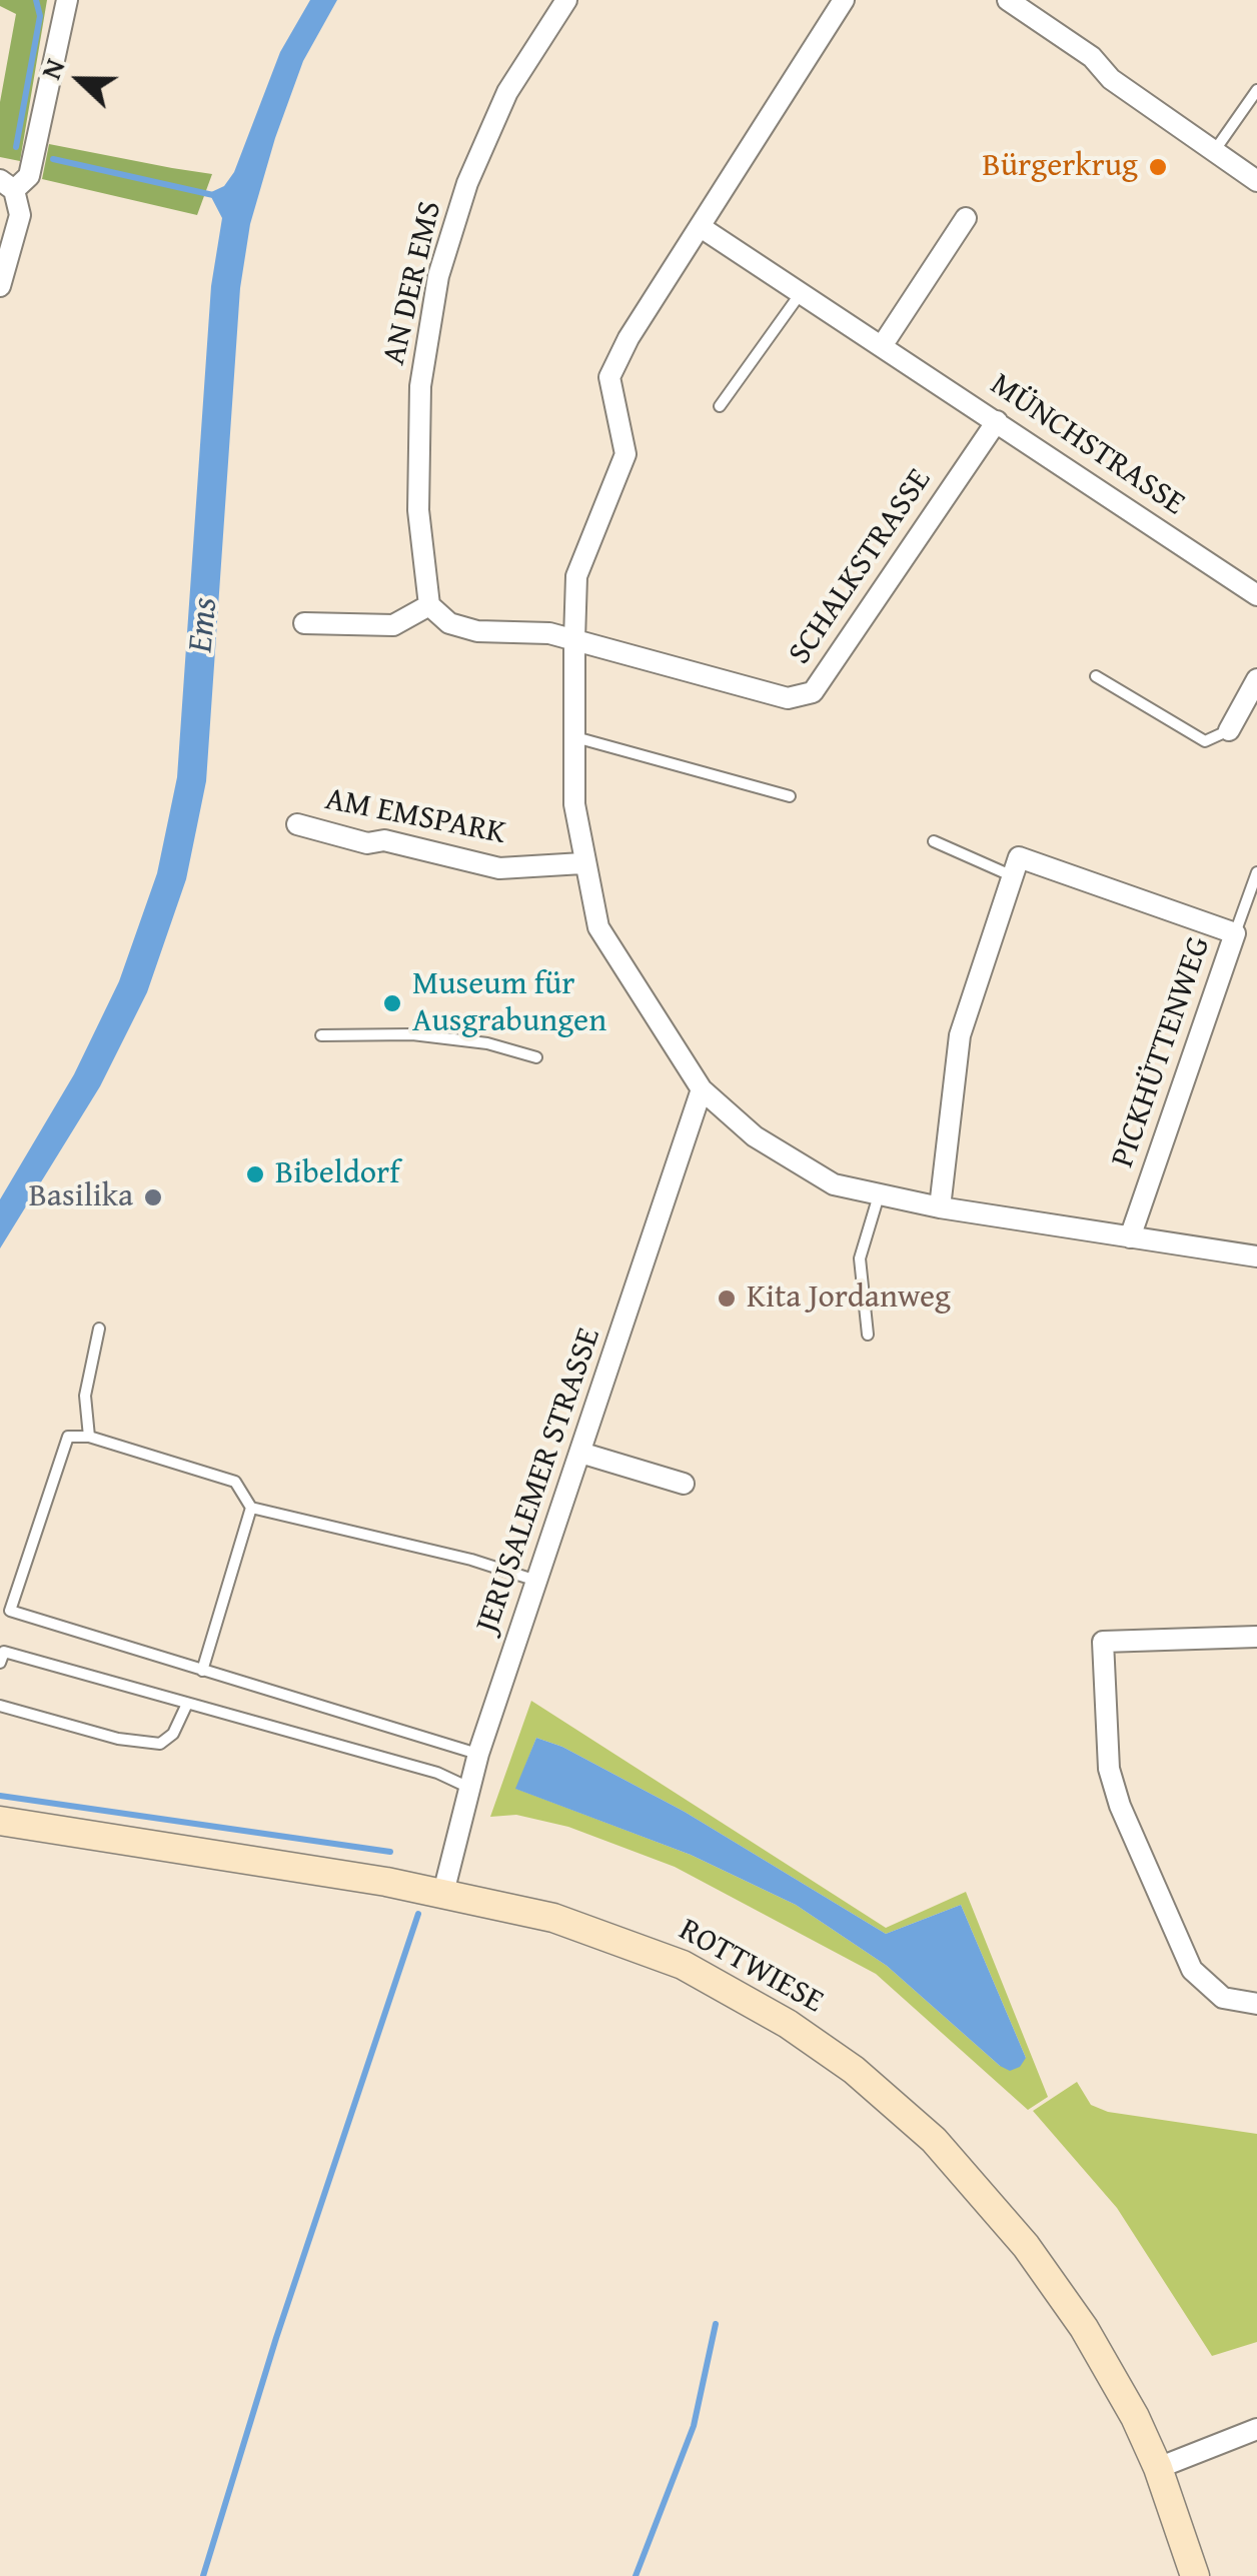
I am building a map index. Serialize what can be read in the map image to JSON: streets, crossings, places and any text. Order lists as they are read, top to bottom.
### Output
{
  "streets": {
    "street": [
      "AN DER EMS",
      "MÜNCHSTRASSE",
      "SCHALKSTRASSE",
      "AM EMSPARK",
      "PICKHÜTTENWEG",
      "JERUSALEMER STRASSE",
      "ROTTWIESE"
    ]
  },
  "crossings": [
    ["MÜNCHSTRASSE", "SCHALKSTRASSE"],
    ["JERUSALEMER STRASSE", "ROTTWIESE"]
  ],
  "water": ["Ems"],
  "places": [
    "Bürgerkrug",
    "Museum für Ausgrabungen",
    "Bibeldorf",
    "Basilika",
    "Kita Jordanweg"
  ],
  "north": "left"
}
